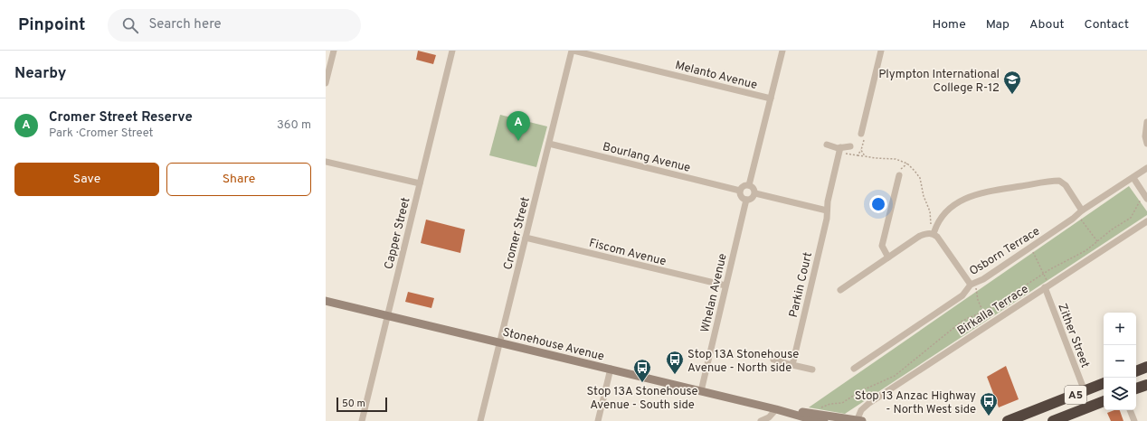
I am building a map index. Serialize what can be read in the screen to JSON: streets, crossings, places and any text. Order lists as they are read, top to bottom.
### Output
{
  "streets": {
    "highway": ["A5"],
    "street": [
      "Melanto Avenue",
      "Bourlang Avenue",
      "Capper Street",
      "Cromer Street",
      "Osborn Terrace",
      "Fiscom Avenue",
      "Parkin Court",
      "Whelan Avenue",
      "Birkalla Terrace",
      "Zither Street",
      "Stonehouse Avenue"
    ]
  },
  "crossings": [
    ["Melanto Avenue", "Cromer Street"],
    ["Bourlang Avenue", "Cromer Street"],
    ["Bourlang Avenue", "Whelan Avenue"],
    ["Capper Street", "Stonehouse Avenue"],
    ["Cromer Street", "Fiscom Avenue"],
    ["Cromer Street", "Stonehouse Avenue"],
    ["Fiscom Avenue", "Whelan Avenue"],
    ["Whelan Avenue", "Stonehouse Avenue"],
    ["Birkalla Terrace", "Zither Street"],
    ["Birkalla Terrace", "Stonehouse Avenue"],
    ["Zither Street", "A5"]
  ],
  "places": {
    "school or university": ["Plympton International College R-12"],
    "bus stop": ["Stop 13A Stonehouse Avenue - North side", "Stop 13A Stonehouse Avenue - South side", "Stop 13 Anzac Highway - North West side"]
  },
  "scale_bar": "50 m",
  "page": {
    "header": "Pinpoint",
    "search": "Search here",
    "nav": [
      "Home",
      "Map",
      "About",
      "Contact"
    ],
    "heading": "Nearby",
    "list": [
      {
        "mark": "A",
        "name": "Cromer Street Reserve",
        "note": "Park · Cromer Street",
        "value": "360 m"
      }
    ],
    "pins": "A",
    "buttons": ["Save", "Share"],
    "map_buttons": ["+", "−"],
    "scale": "50 m"
  }
}
